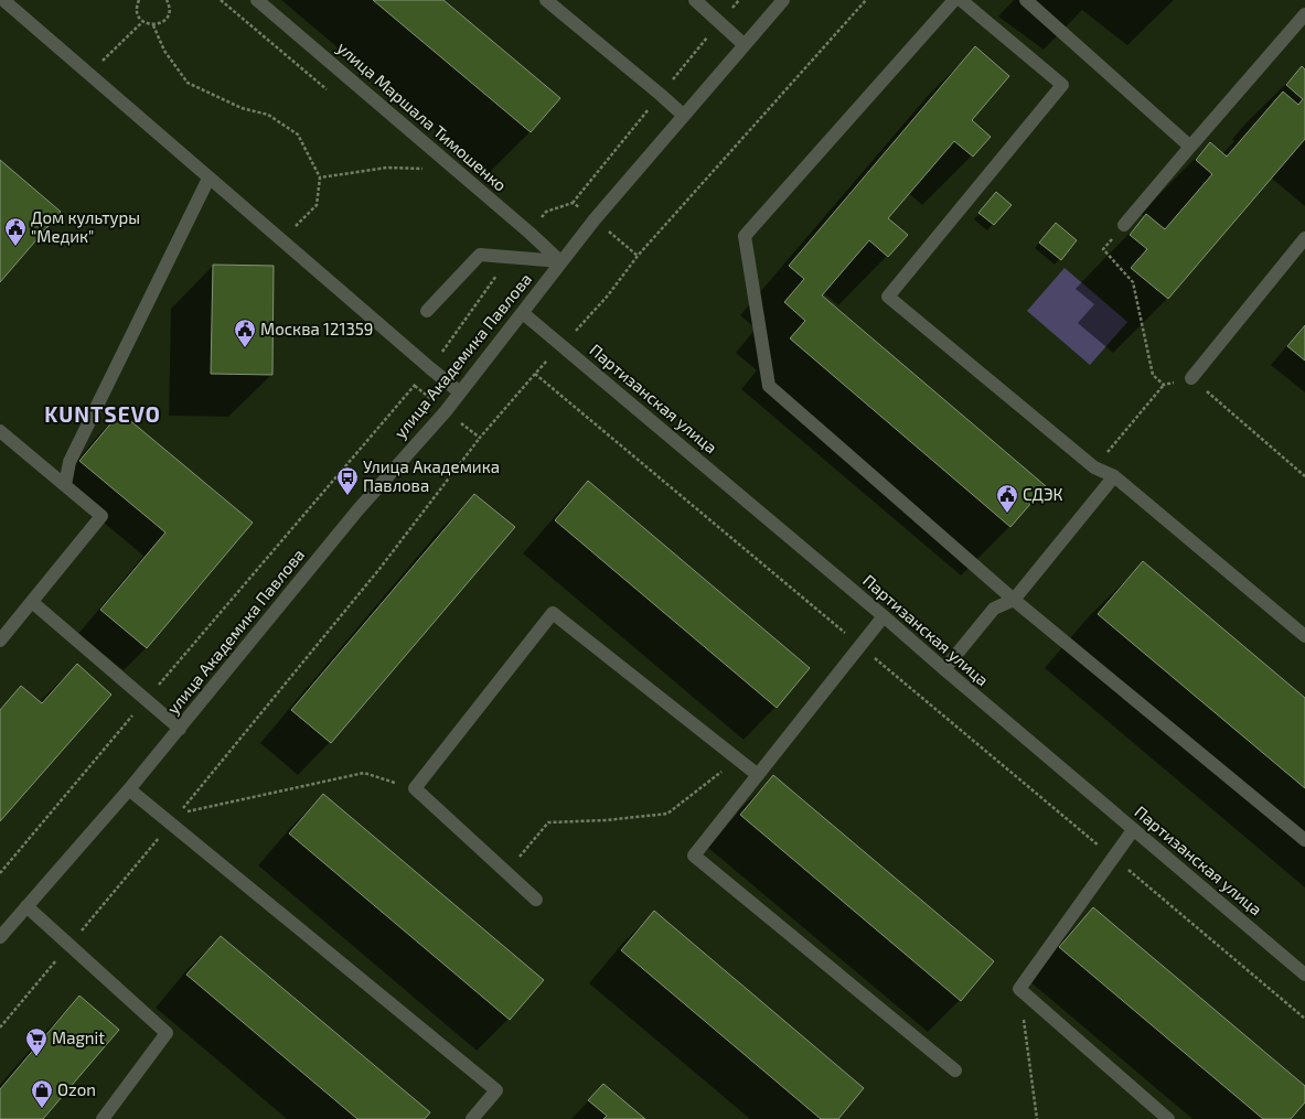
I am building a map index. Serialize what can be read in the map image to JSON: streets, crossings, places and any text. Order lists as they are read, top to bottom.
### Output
{
  "streets": {
    "street": ["улица Маршала Тимошенко", "улица Академика Павлова", "Партизанская улица"]
  },
  "crossings": [
    ["улица Маршала Тимошенко", "улица Академика Павлова"],
    ["улица Академика Павлова", "Партизанская улица"]
  ],
  "districts": ["KUNTSEVO"],
  "places": {
    "public building": ["Дом культуры \"Медик\"", "Москва 121359", "СДЭК"],
    "bus stop": ["Улица Академика Павлова"],
    "supermarket": ["Magnit"],
    "shop": ["Ozon"]
  }
}
